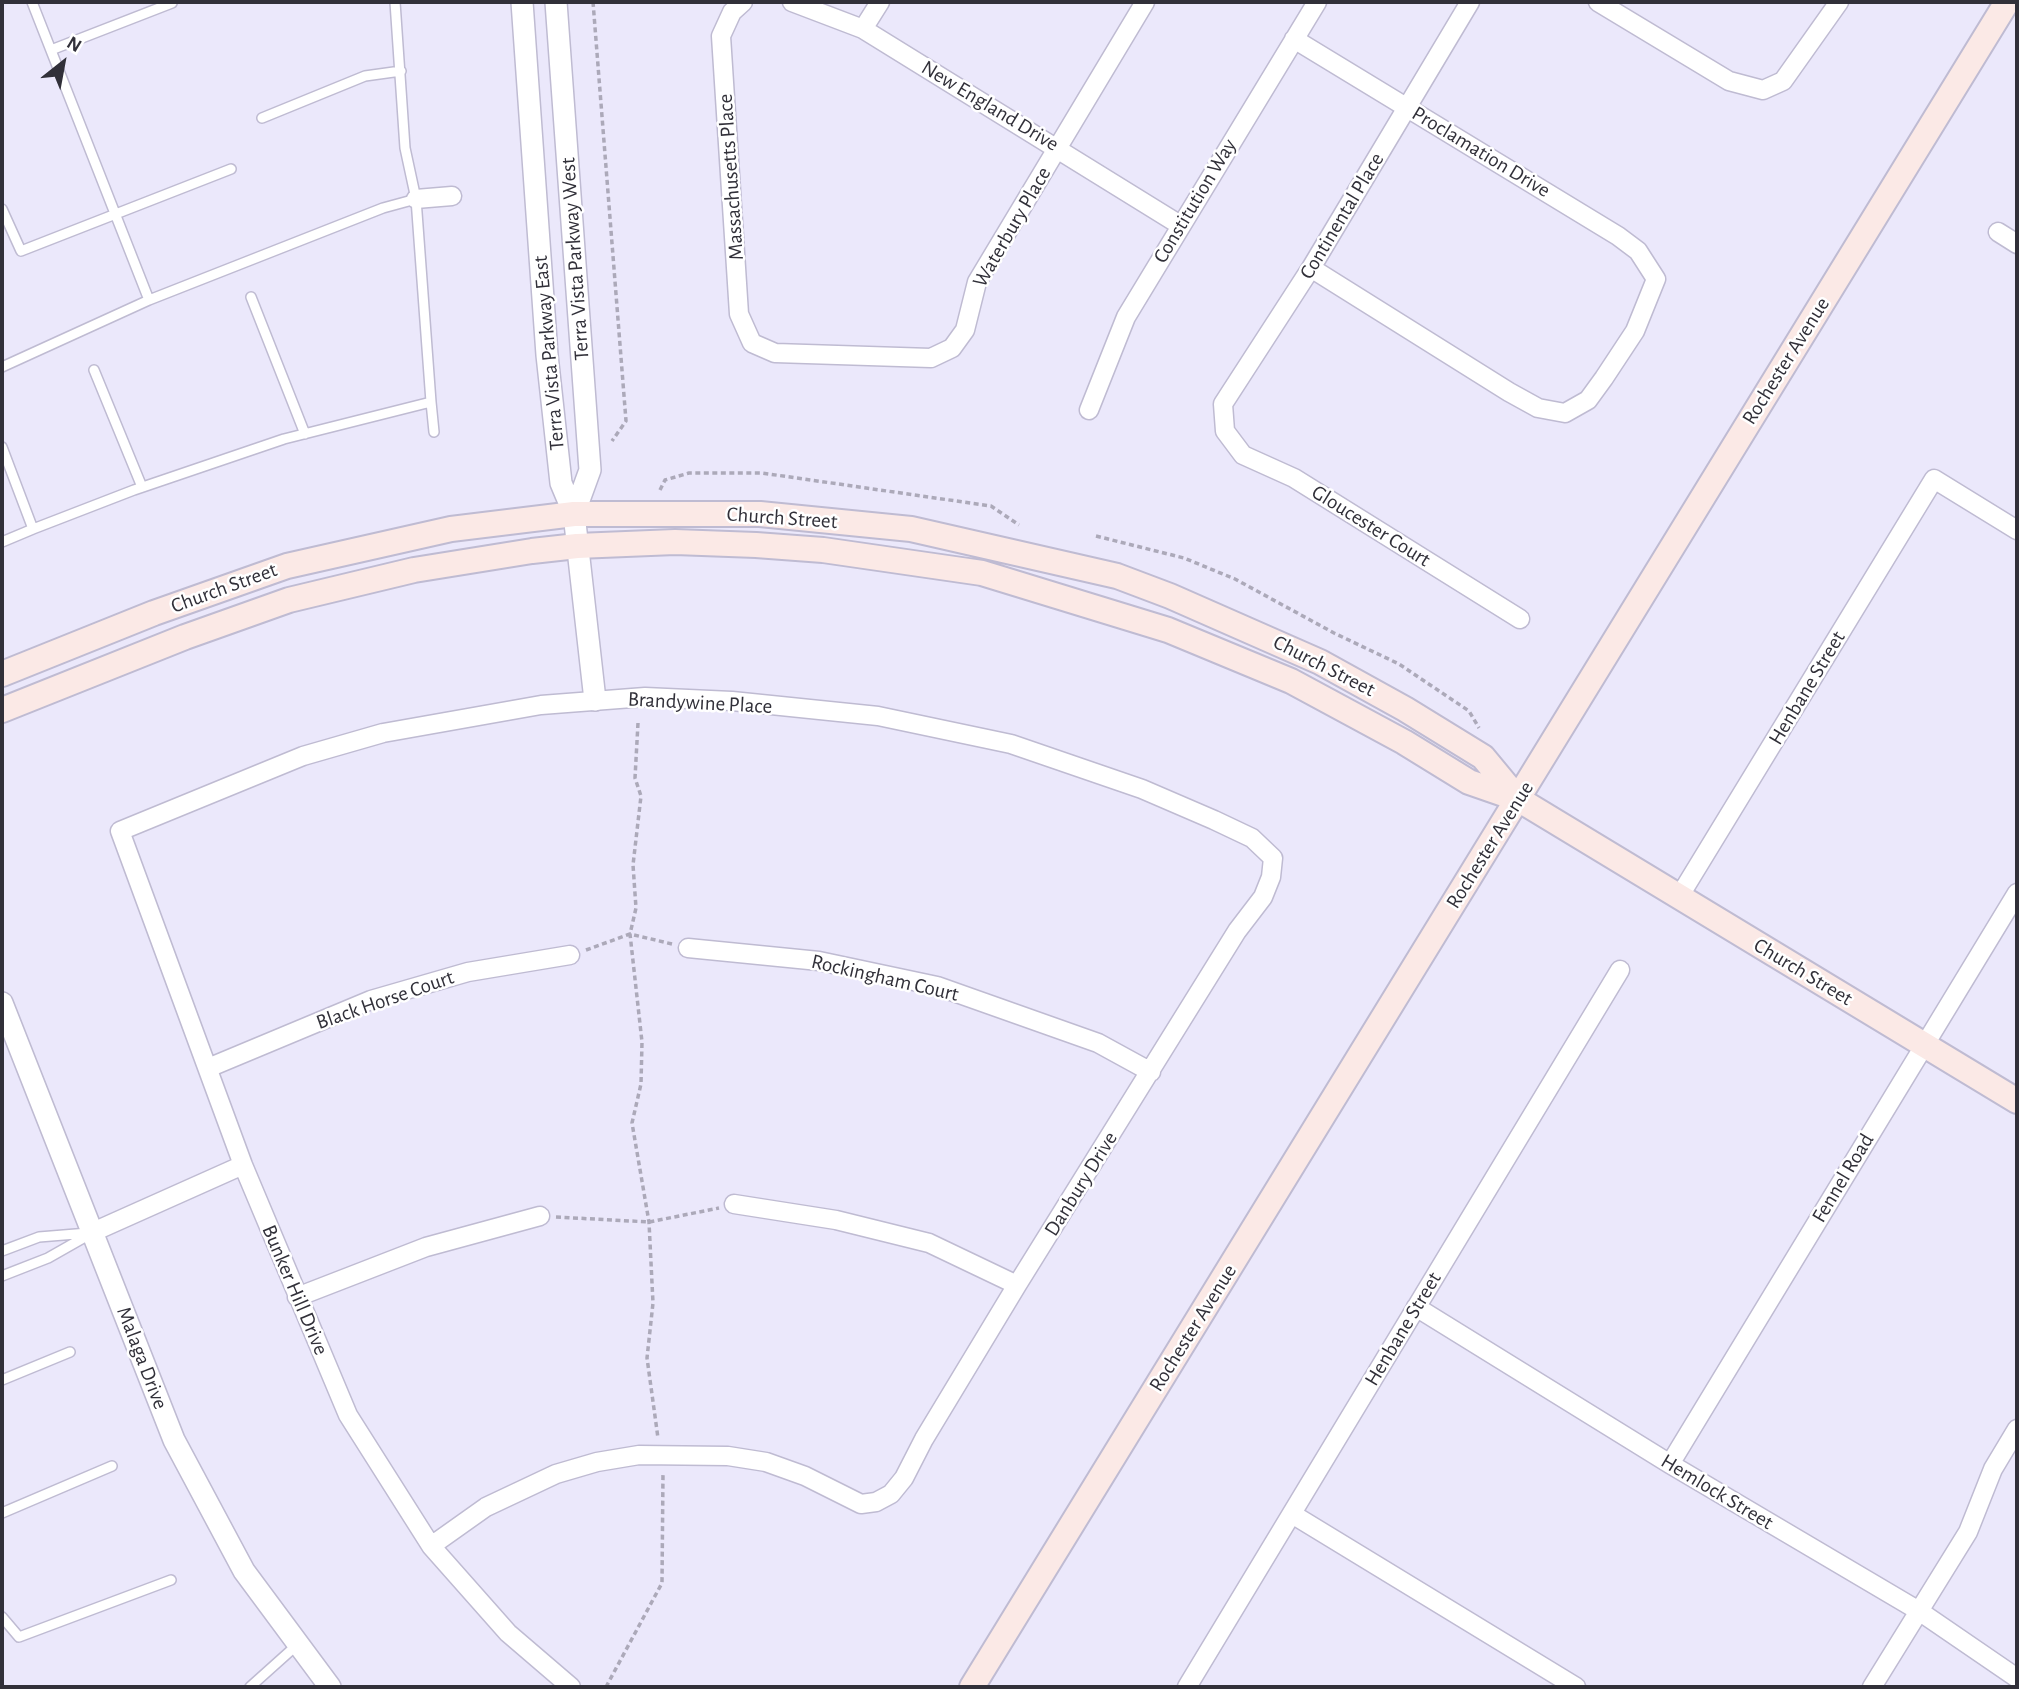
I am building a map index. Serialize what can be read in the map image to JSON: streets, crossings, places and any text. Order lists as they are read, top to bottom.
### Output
{
  "streets": {
    "main road": ["Rochester Avenue", "Church Street"],
    "street": [
      "New England Drive",
      "Proclamation Drive",
      "Massachusetts Place",
      "Constitution Way",
      "Continental Place",
      "Waterbury Place",
      "Terra Vista Parkway West",
      "Terra Vista Parkway East",
      "Gloucester Court",
      "Henbane Street",
      "Brandywine Place",
      "Rockingham Court",
      "Black Horse Court",
      "Fennel Road",
      "Danbury Drive",
      "Bunker Hill Drive",
      "Malaga Drive",
      "Hemlock Street"
    ]
  },
  "crossings": [
    ["New England Drive", "Constitution Way"],
    ["New England Drive", "Waterbury Place"],
    ["Proclamation Drive", "Constitution Way"],
    ["Proclamation Drive", "Continental Place"],
    ["Massachusetts Place", "Waterbury Place"],
    ["Continental Place", "Gloucester Court"],
    ["Terra Vista Parkway West", "Terra Vista Parkway East"],
    ["Terra Vista Parkway West", "Church Street"],
    ["Terra Vista Parkway East", "Church Street"],
    ["Terra Vista Parkway East", "Brandywine Place"],
    ["Rochester Avenue", "Church Street"],
    ["Church Street", "Henbane Street"],
    ["Church Street", "Fennel Road"],
    ["Henbane Street", "Hemlock Street"],
    ["Brandywine Place", "Danbury Drive"],
    ["Brandywine Place", "Bunker Hill Drive"],
    ["Rockingham Court", "Danbury Drive"],
    ["Black Horse Court", "Bunker Hill Drive"],
    ["Fennel Road", "Hemlock Street"]
  ],
  "north": "top right"
}
